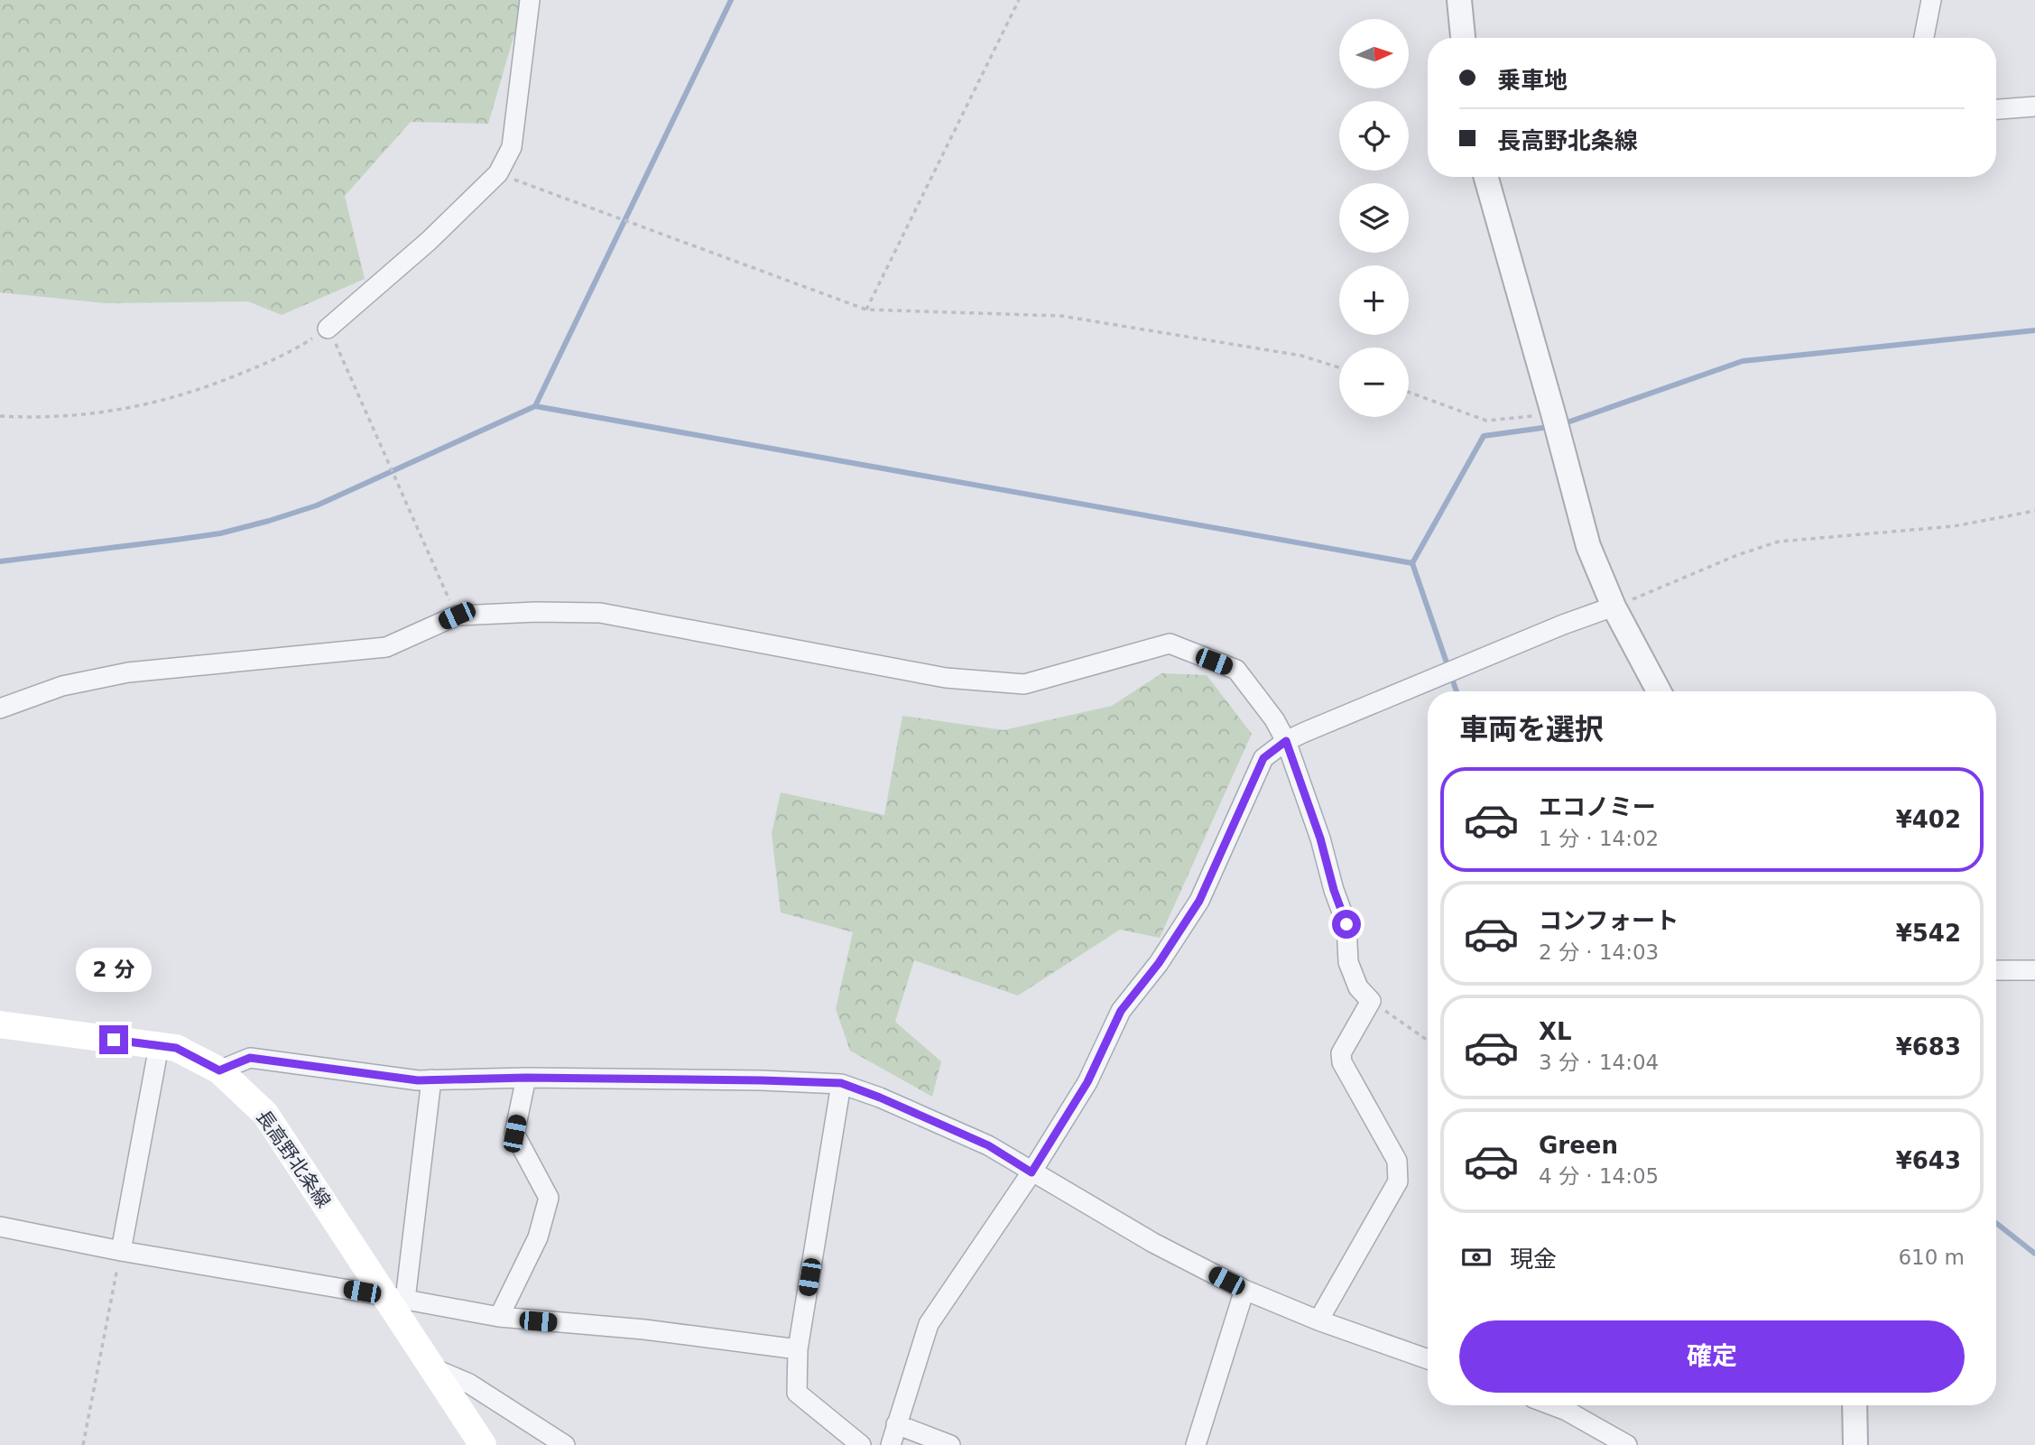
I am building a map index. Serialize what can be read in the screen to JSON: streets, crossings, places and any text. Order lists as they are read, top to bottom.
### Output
{
  "streets": {
    "main road": ["長高野北条線"]
  },
  "north": "right",
  "page": {
    "map_buttons": ["+", "−"],
    "banner": ["乗車地", "長高野北条線"],
    "heading": "車両を選択",
    "list": [
      {
        "name": "エコノミー",
        "note": "1 分 · 14:02",
        "value": "¥402"
      },
      {
        "name": "コンフォート",
        "note": "2 分 · 14:03",
        "value": "¥542"
      },
      {
        "name": "XL",
        "note": "3 分 · 14:04",
        "value": "¥683"
      },
      {
        "name": "Green",
        "note": "4 分 · 14:05",
        "value": "¥643"
      }
    ],
    "bubble": "2 分",
    "pay": ["現金", "610 m"],
    "buttons": "確定"
  }
}
